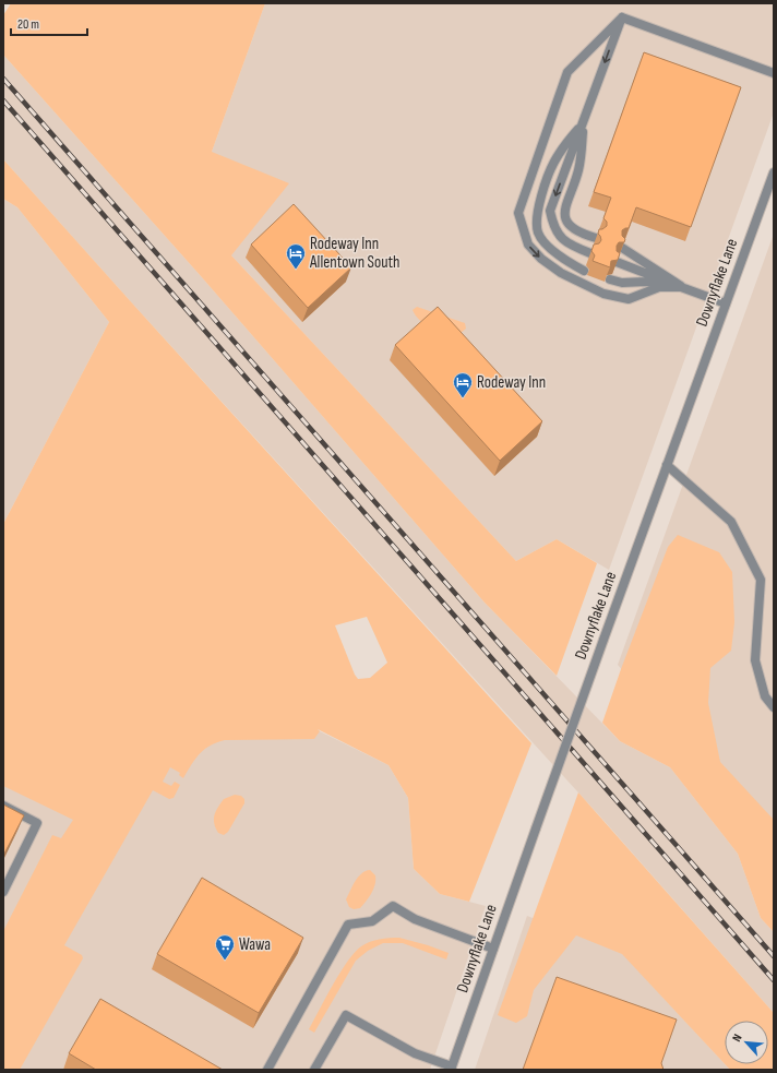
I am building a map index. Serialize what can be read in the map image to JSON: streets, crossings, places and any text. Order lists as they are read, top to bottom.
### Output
{
  "streets": {
    "street": ["Downyflake Lane"]
  },
  "places": {
    "hotel": ["Rodeway Inn Allentown South", "Rodeway Inn"],
    "supermarket": ["Wawa"]
  },
  "scale_bar": "20 m",
  "north": "top left"
}
